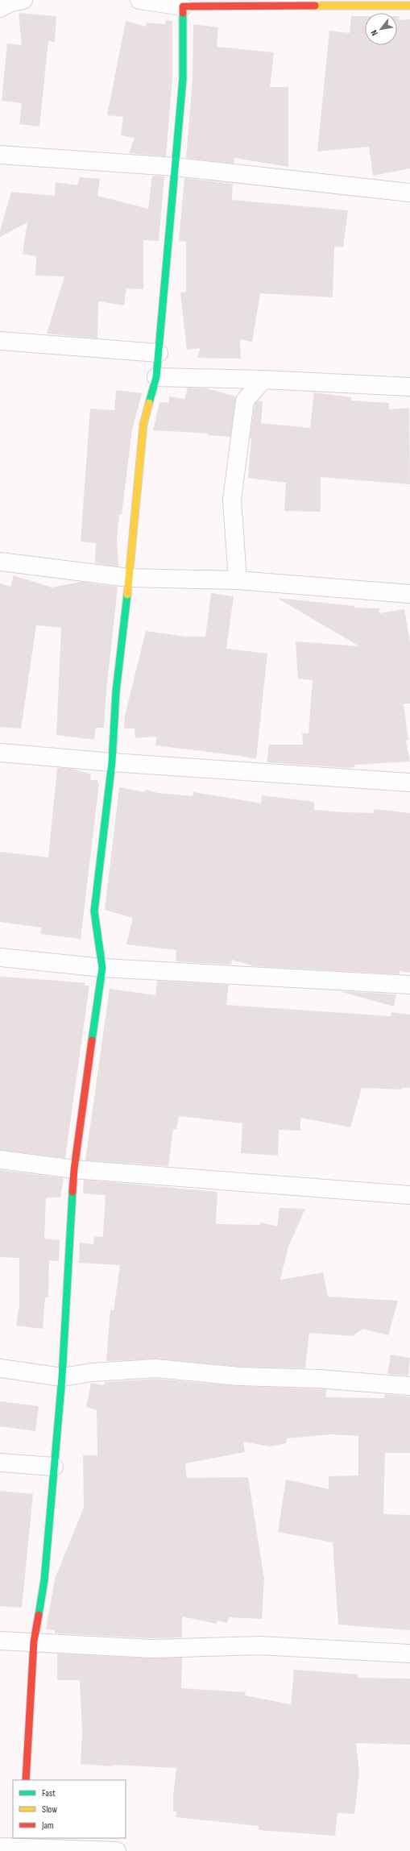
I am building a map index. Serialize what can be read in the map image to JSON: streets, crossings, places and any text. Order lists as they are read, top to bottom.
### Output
{
  "legend": ["Fast", "Slow", "Jam"],
  "north": "bottom left"
}
